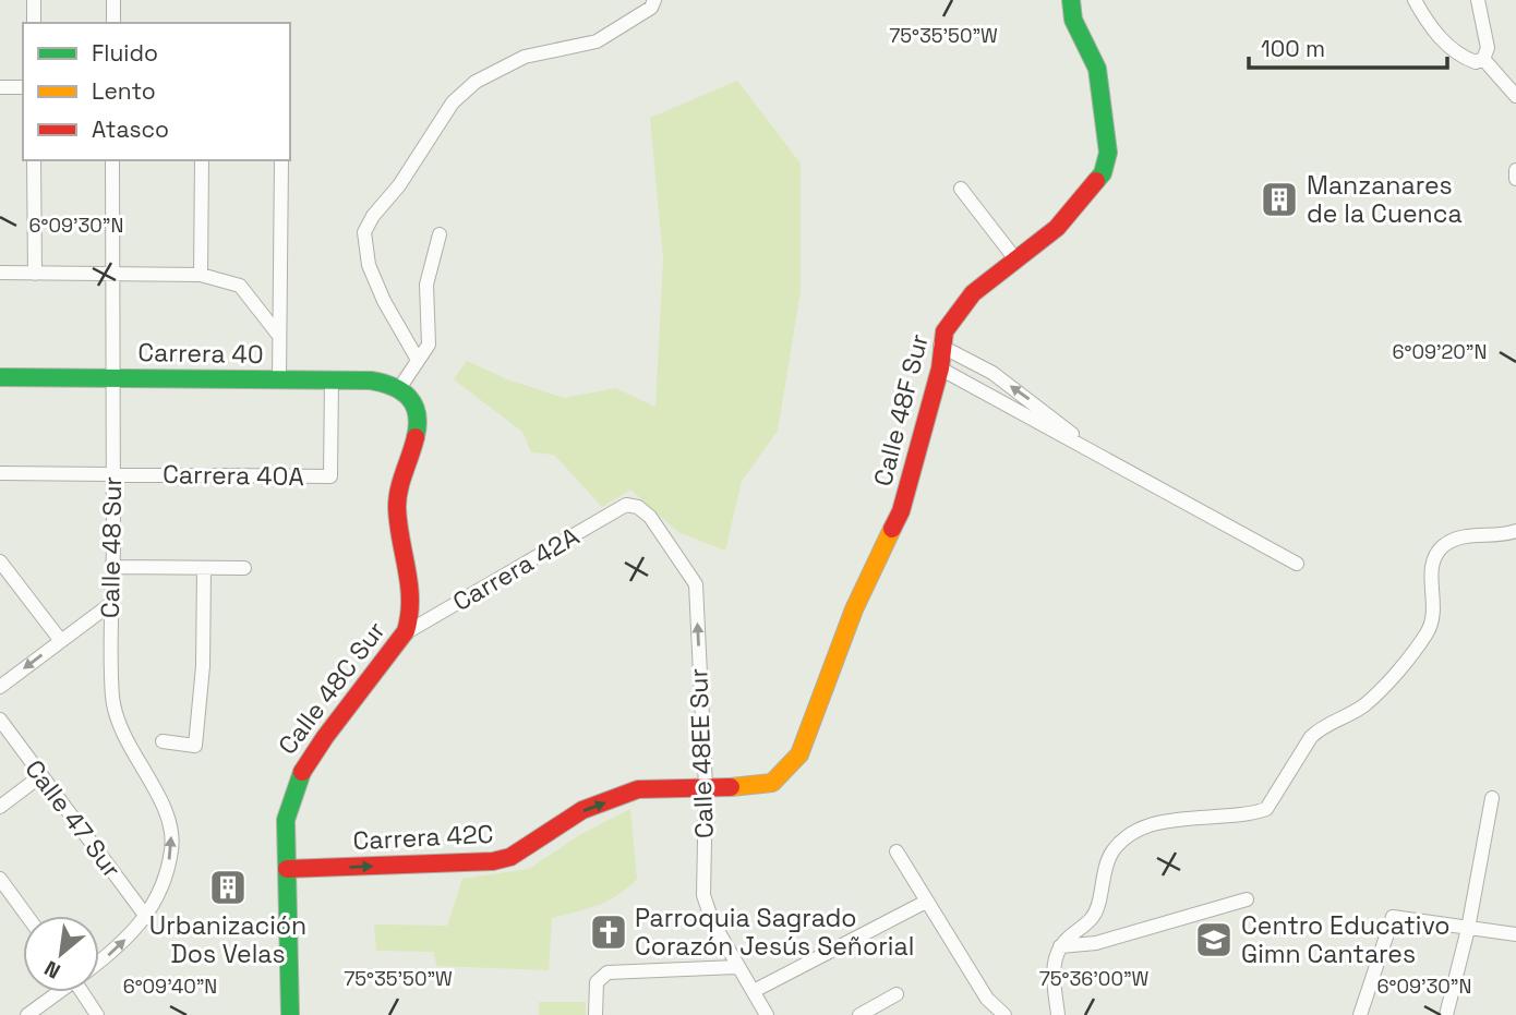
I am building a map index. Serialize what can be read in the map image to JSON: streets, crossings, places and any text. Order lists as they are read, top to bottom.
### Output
{
  "streets": {
    "street": [
      "Carrera 40",
      "Calle 48F Sur",
      "Carrera 40A",
      "Calle 48 Sur",
      "Carrera 42A",
      "Calle 48C Sur",
      "Calle 48EE Sur",
      "Calle 47 Sur",
      "Carrera 42C"
    ]
  },
  "crossings": [
    ["Carrera 40", "Carrera 40A"],
    ["Carrera 40", "Calle 48 Sur"],
    ["Carrera 40", "Calle 48C Sur"],
    ["Calle 48F Sur", "Carrera 42C"],
    ["Carrera 40A", "Calle 48 Sur"],
    ["Calle 48 Sur", "Calle 47 Sur"],
    ["Carrera 42A", "Calle 48C Sur"],
    ["Carrera 42A", "Calle 48EE Sur"],
    ["Calle 48C Sur", "Carrera 42C"],
    ["Calle 48EE Sur", "Carrera 42C"]
  ],
  "one_way": ["Calle 48 Sur", "Calle 48EE Sur", "Carrera 42C"],
  "places": {
    "building": ["Manzanares de la Cuenca", "Urbanización Dos Velas"],
    "church": ["Parroquia Sagrado Corazón Jesús Señorial"],
    "school or university": ["Centro Educativo Gimn Cantares"]
  },
  "legend": ["Fluido", "Lento", "Atasco"],
  "scale_bar": "100 m",
  "north": "bottom left",
  "coordinates": [
    "75°35'50\"W",
    "6°09'30\"N",
    "6°09'20\"N",
    "75°36'00\"W",
    "6°09'40\"N"
  ]
}
